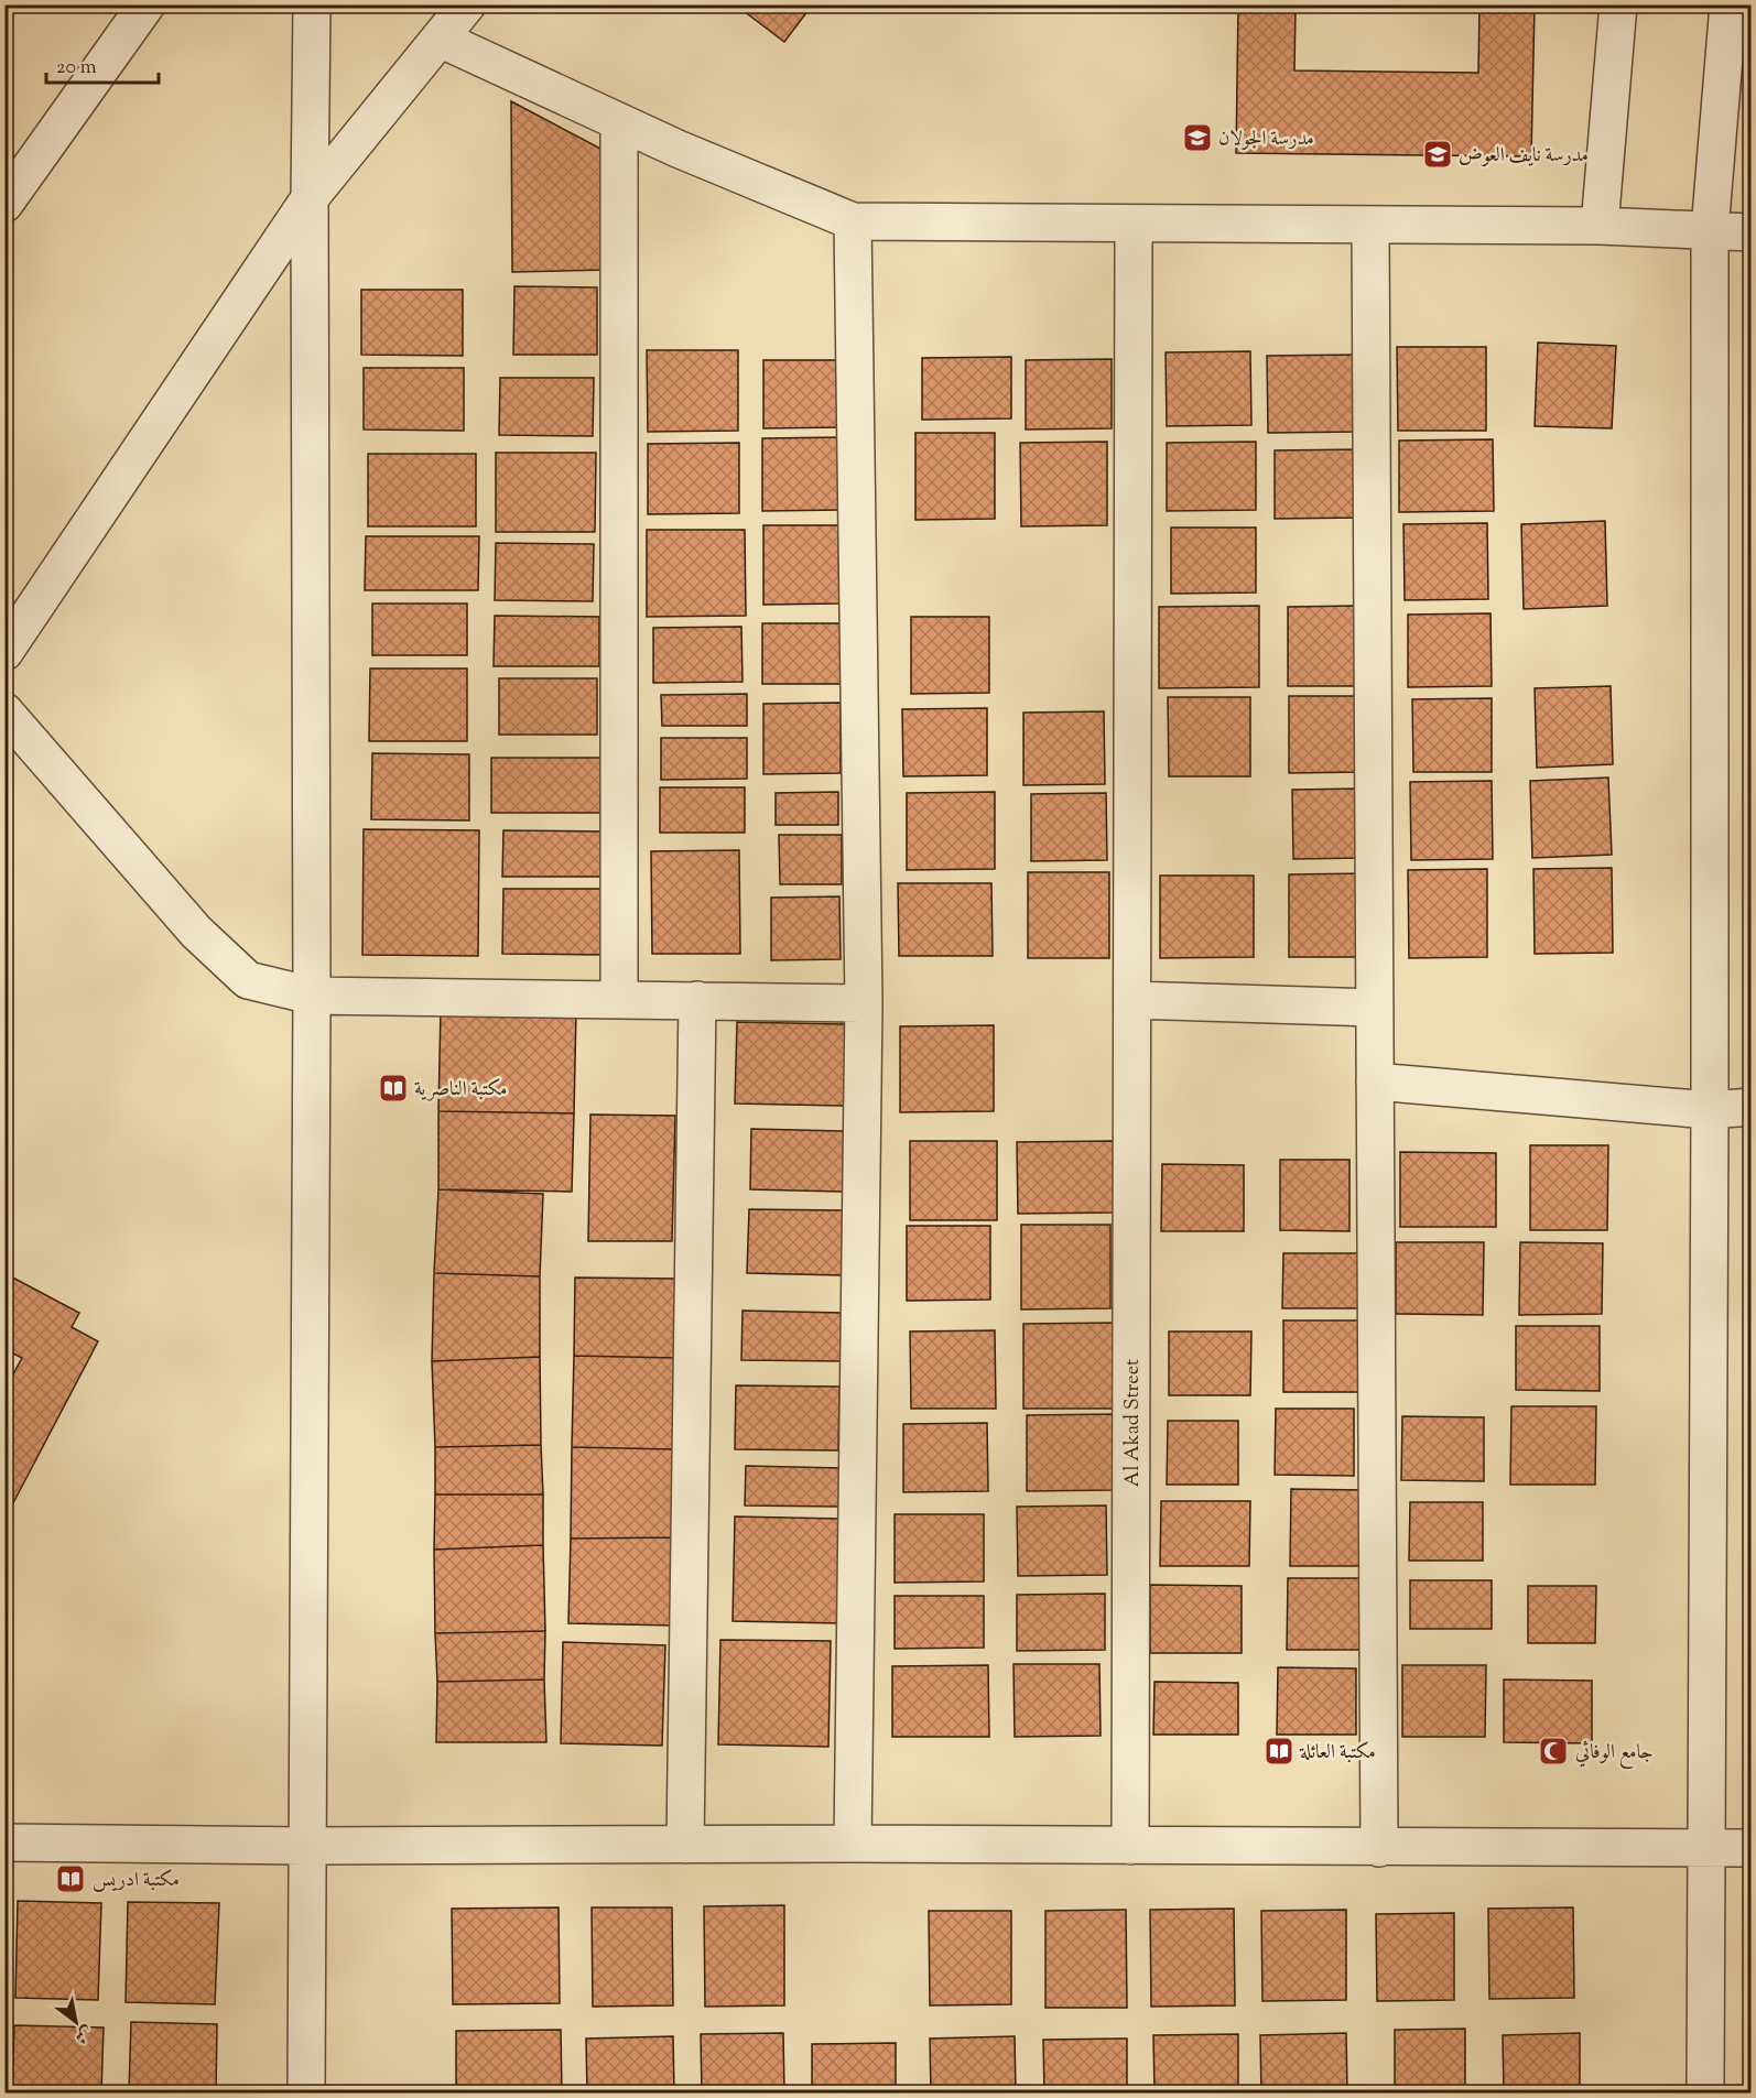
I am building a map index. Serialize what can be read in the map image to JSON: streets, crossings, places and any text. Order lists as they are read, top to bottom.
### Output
{
  "streets": {
    "street": ["Al Akad Street"]
  },
  "places": {
    "school or university": ["مدرسة الجولان", "مدرسة نايف العوض"],
    "library": ["مكتبة الناصرية", "مكتبة العائلة", "مكتبة ادريس"],
    "mosque": ["جامع الوفائي"]
  },
  "scale_bar": "20 m",
  "north": "bottom right"
}
